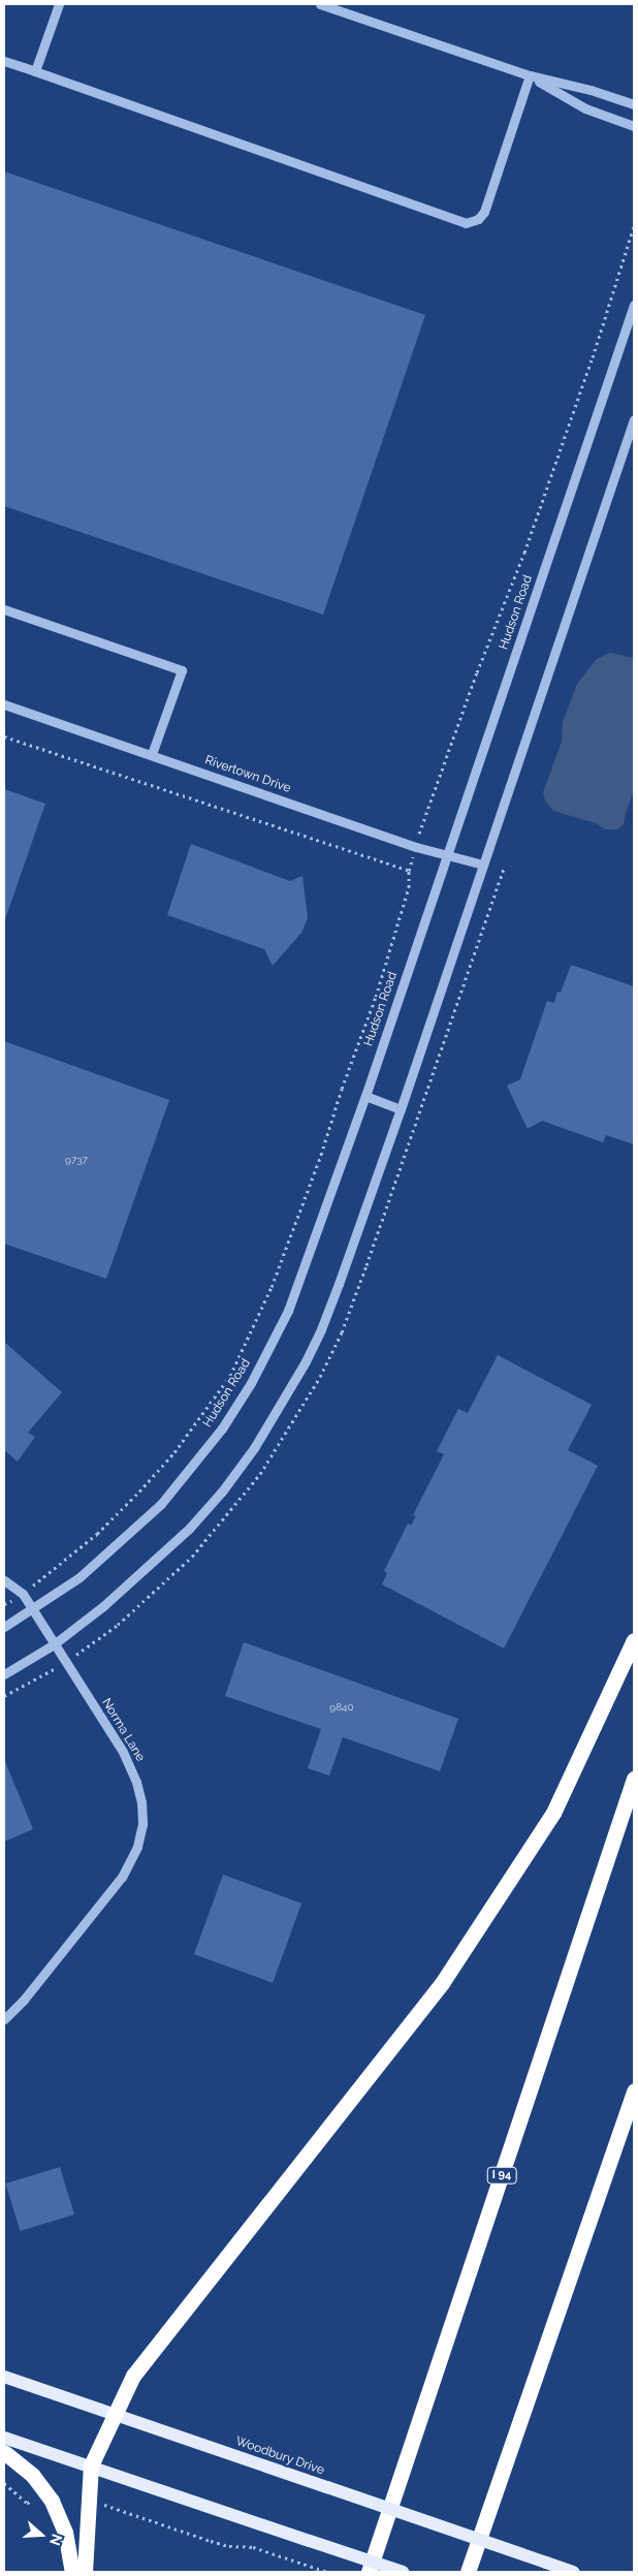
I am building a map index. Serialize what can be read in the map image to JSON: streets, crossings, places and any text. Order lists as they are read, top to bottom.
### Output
{
  "streets": {
    "highway": ["I 94"],
    "main road": ["Woodbury Drive"],
    "street": ["Hudson Road", "Rivertown Drive", "Norma Lane"]
  },
  "crossings": [
    ["Hudson Road", "Rivertown Drive"],
    ["Hudson Road", "Norma Lane"]
  ],
  "house_numbers": ["9737", "9840"],
  "north": "right"
}
